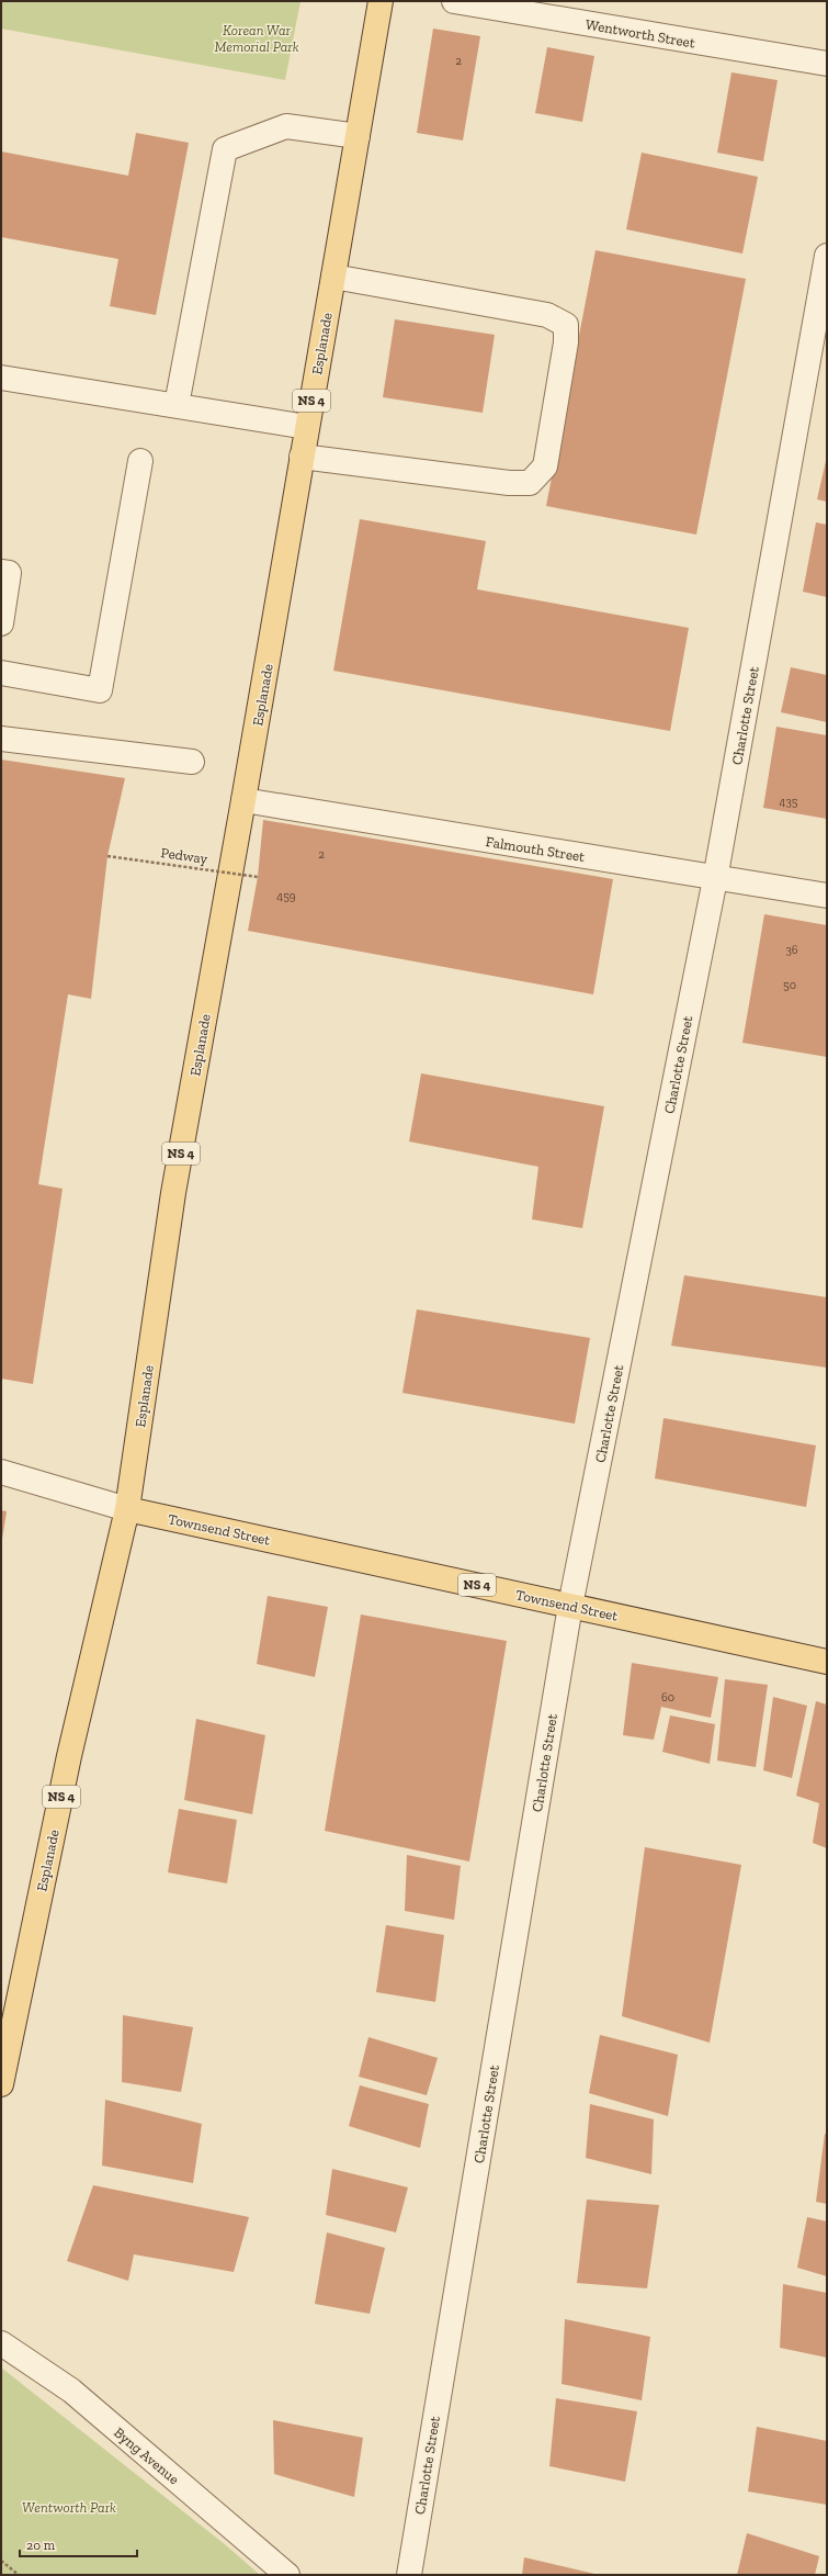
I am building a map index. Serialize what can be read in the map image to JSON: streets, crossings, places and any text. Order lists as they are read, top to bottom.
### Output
{
  "streets": {
    "main road": ["Esplanade", "NS 4", "Townsend Street"],
    "street": [
      "Wentworth Street",
      "Charlotte Street",
      "Falmouth Street",
      "Byng Avenue"
    ],
    "path": ["Pedway"]
  },
  "crossings": [
    ["Esplanade", "Falmouth Street"],
    ["Esplanade", "Townsend Street"],
    ["Charlotte Street", "Falmouth Street"],
    ["Charlotte Street", "Townsend Street"]
  ],
  "parks": ["Korean War Memorial Park", "Wentworth Park"],
  "house_numbers": [
    "2",
    "435",
    "2",
    "459",
    "36",
    "50",
    "60"
  ],
  "scale_bar": "20 m"
}
